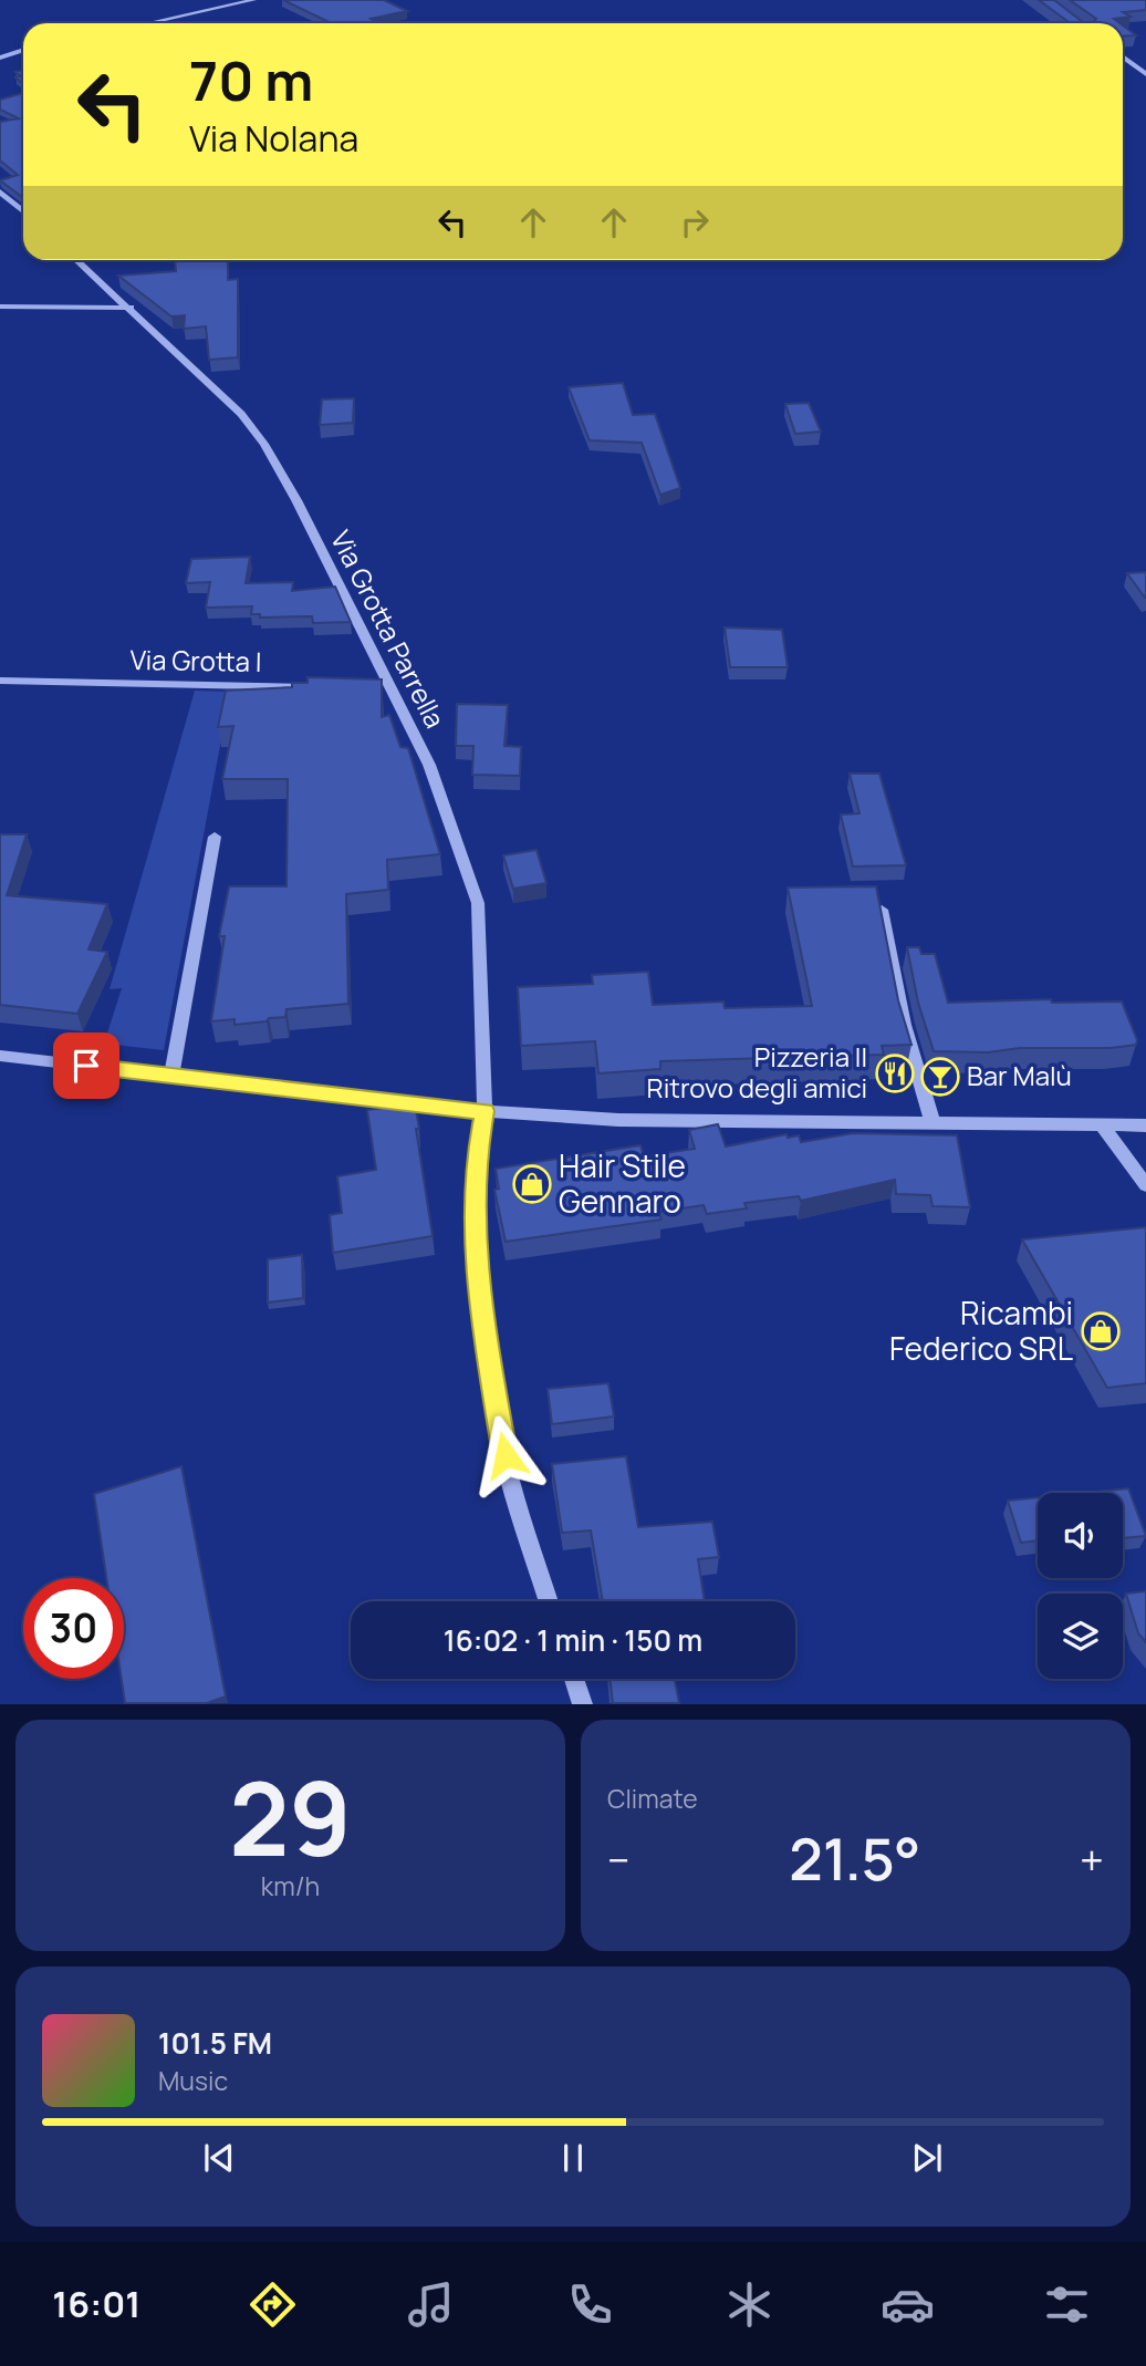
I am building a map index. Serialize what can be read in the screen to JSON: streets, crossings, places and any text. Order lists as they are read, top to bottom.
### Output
{
  "streets": {
    "street": ["Via Grotta Parrella", "Via Grotta I"]
  },
  "places": {
    "restaurant": ["Pizzeria Il Ritrovo degli amici"],
    "bar": ["Bar Malù"],
    "shop": ["Hair Stile Gennaro", "Ricambi Federico SRL"]
  },
  "page": {
    "turn": ["70 m", "Via Nolana"],
    "limit": "30",
    "trip": "16:02 · 1 min · 150 m",
    "tile": [
      ["29", "km/h"],
      "Climate"
    ],
    "heat": ["−", "21.5°", "+"],
    "song": ["101.5 FM", "Music"],
    "tabs": "16:01"
  }
}
